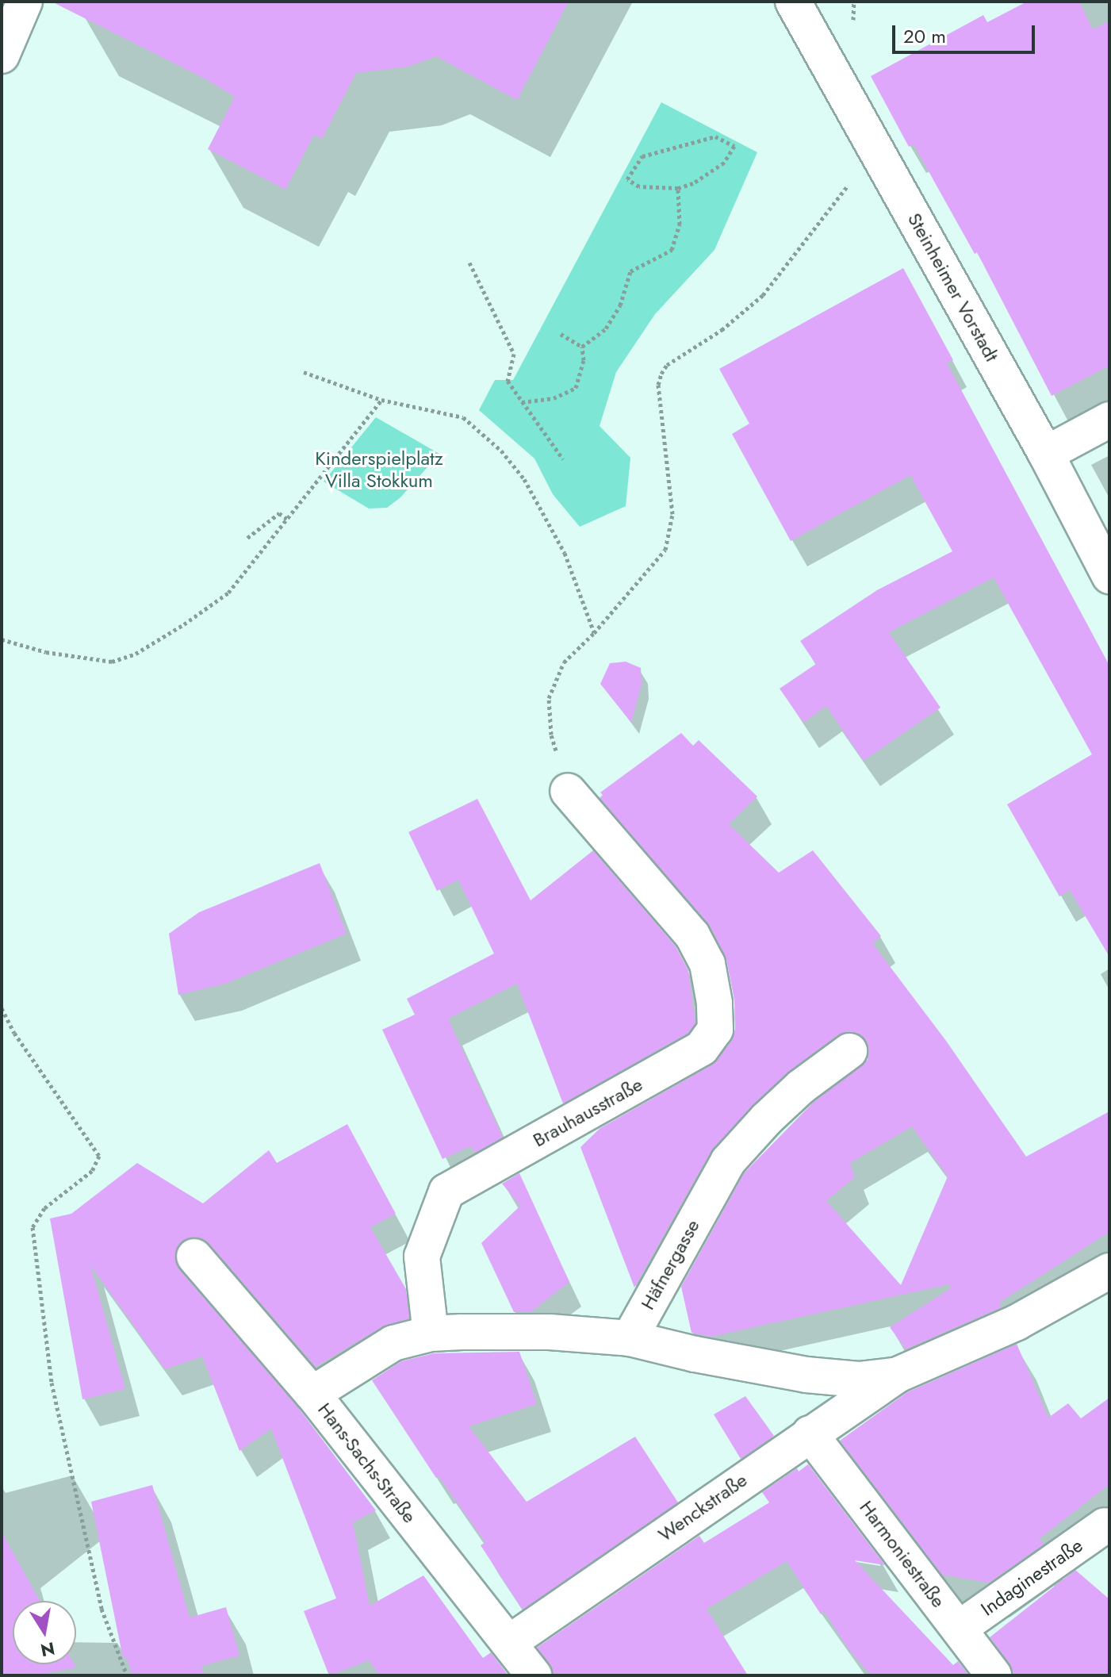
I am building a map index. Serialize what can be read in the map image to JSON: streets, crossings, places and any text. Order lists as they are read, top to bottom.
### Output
{
  "streets": {
    "street": [
      "Steinheimer Vorstadt",
      "Brauhausstraße",
      "Häfnergasse",
      "Hans-Sachs-Straße",
      "Wenckstraße",
      "Harmoniestraße",
      "Indaginestraße"
    ]
  },
  "crossings": [
    ["Häfnergasse", "Wenckstraße"],
    ["Hans-Sachs-Straße", "Wenckstraße"],
    ["Wenckstraße", "Harmoniestraße"],
    ["Harmoniestraße", "Indaginestraße"]
  ],
  "parks": ["Kinderspielplatz Villa Stokkum"],
  "scale_bar": "20 m",
  "north": "bottom"
}
